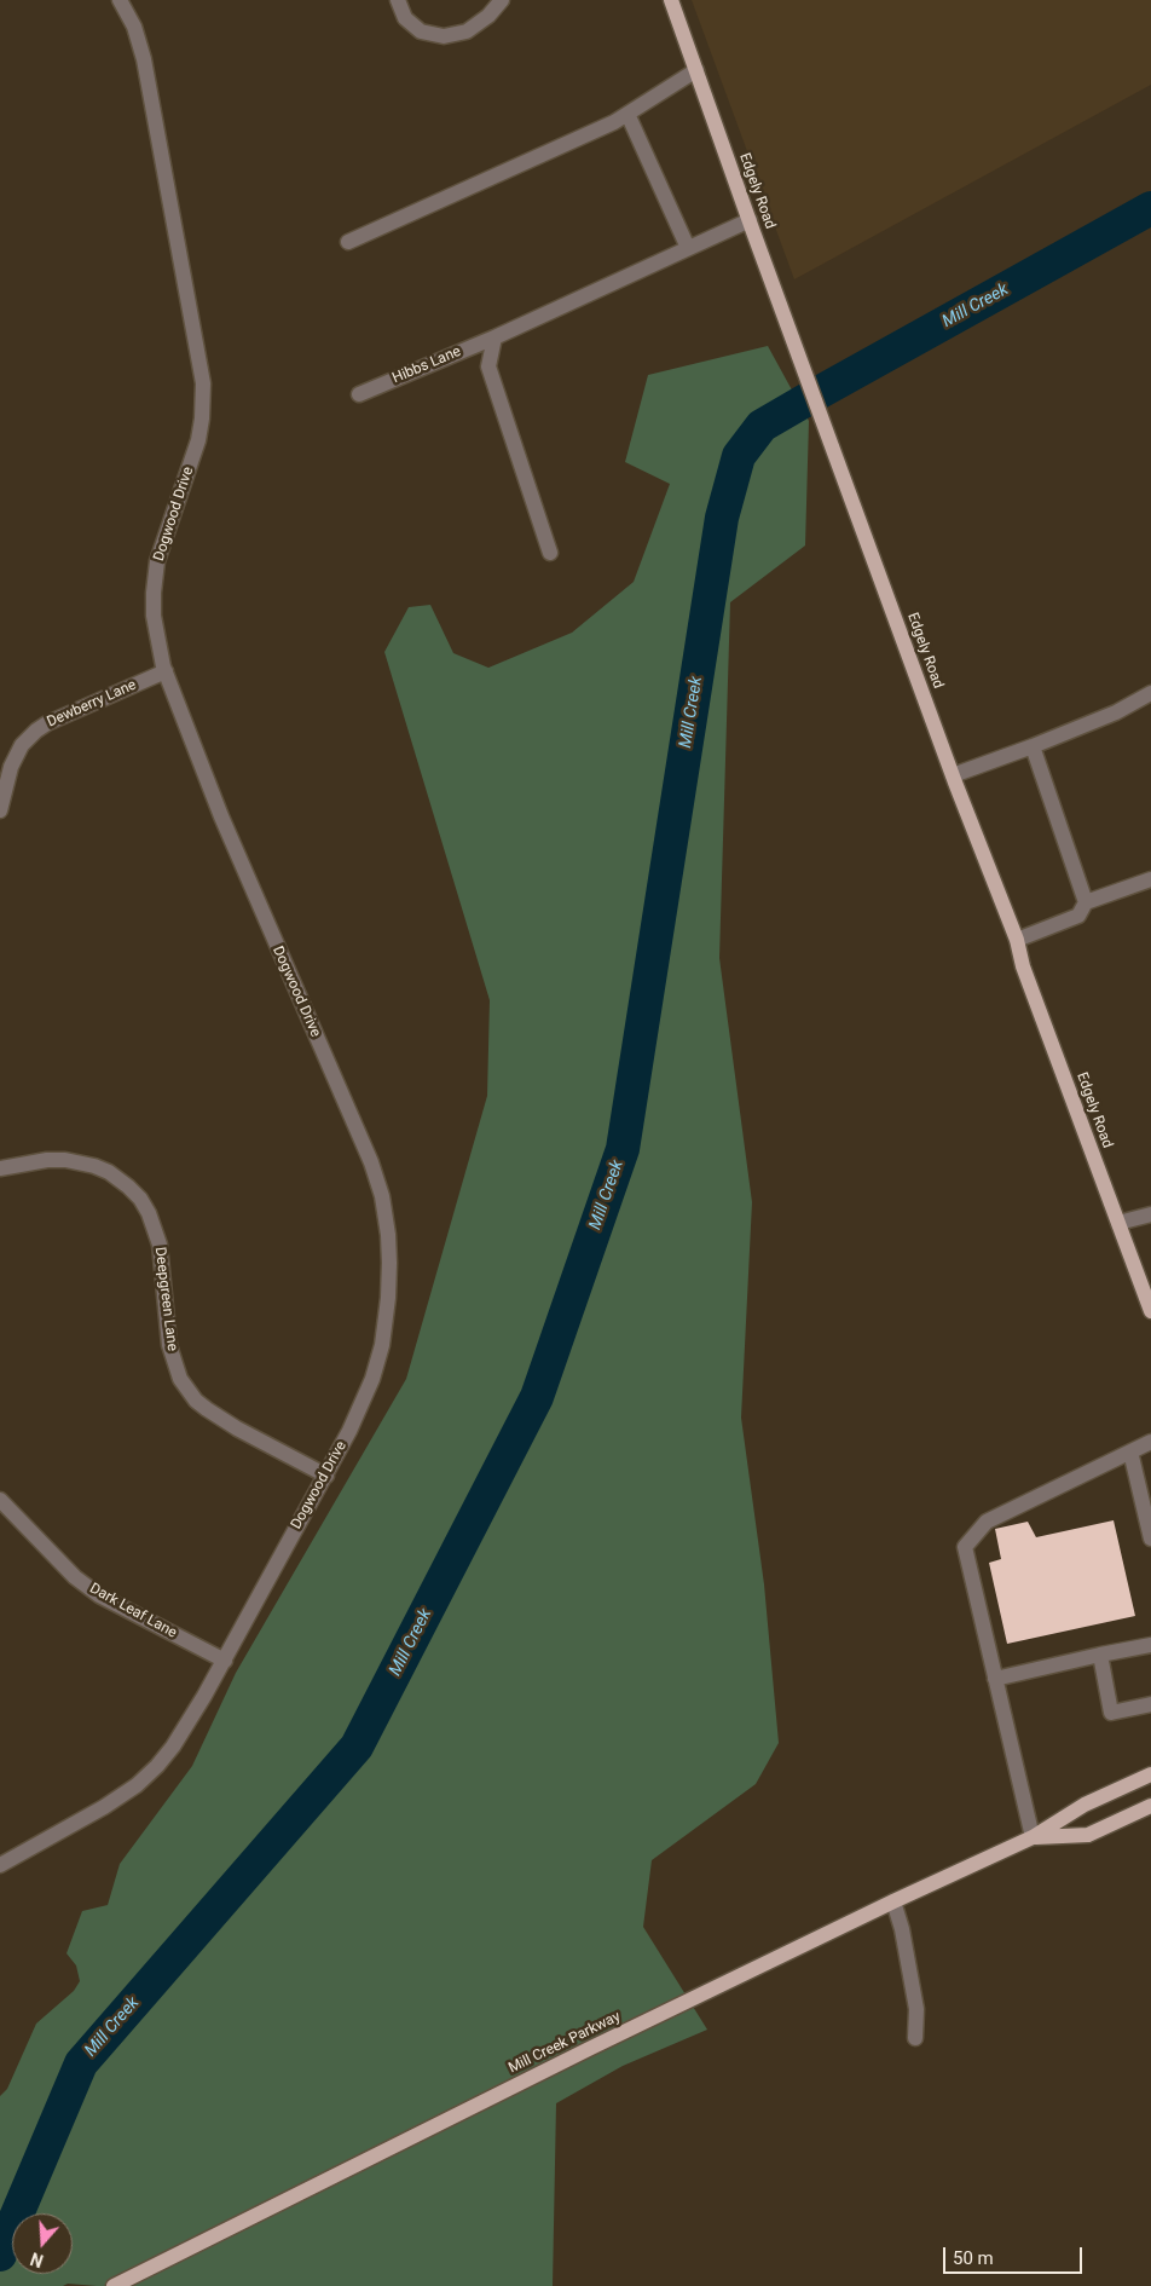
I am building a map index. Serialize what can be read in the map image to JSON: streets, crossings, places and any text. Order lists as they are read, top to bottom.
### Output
{
  "streets": {
    "main road": ["Edgely Road", "Mill Creek Parkway"],
    "street": [
      "Hibbs Lane",
      "Dogwood Drive",
      "Dewberry Lane",
      "Deepgreen Lane",
      "Dark Leaf Lane"
    ]
  },
  "crossings": [
    ["Edgely Road", "Hibbs Lane"],
    ["Dogwood Drive", "Dewberry Lane"],
    ["Dogwood Drive", "Deepgreen Lane"],
    ["Dogwood Drive", "Dark Leaf Lane"]
  ],
  "water": ["Mill Creek"],
  "scale_bar": "50 m",
  "north": "bottom"
}
